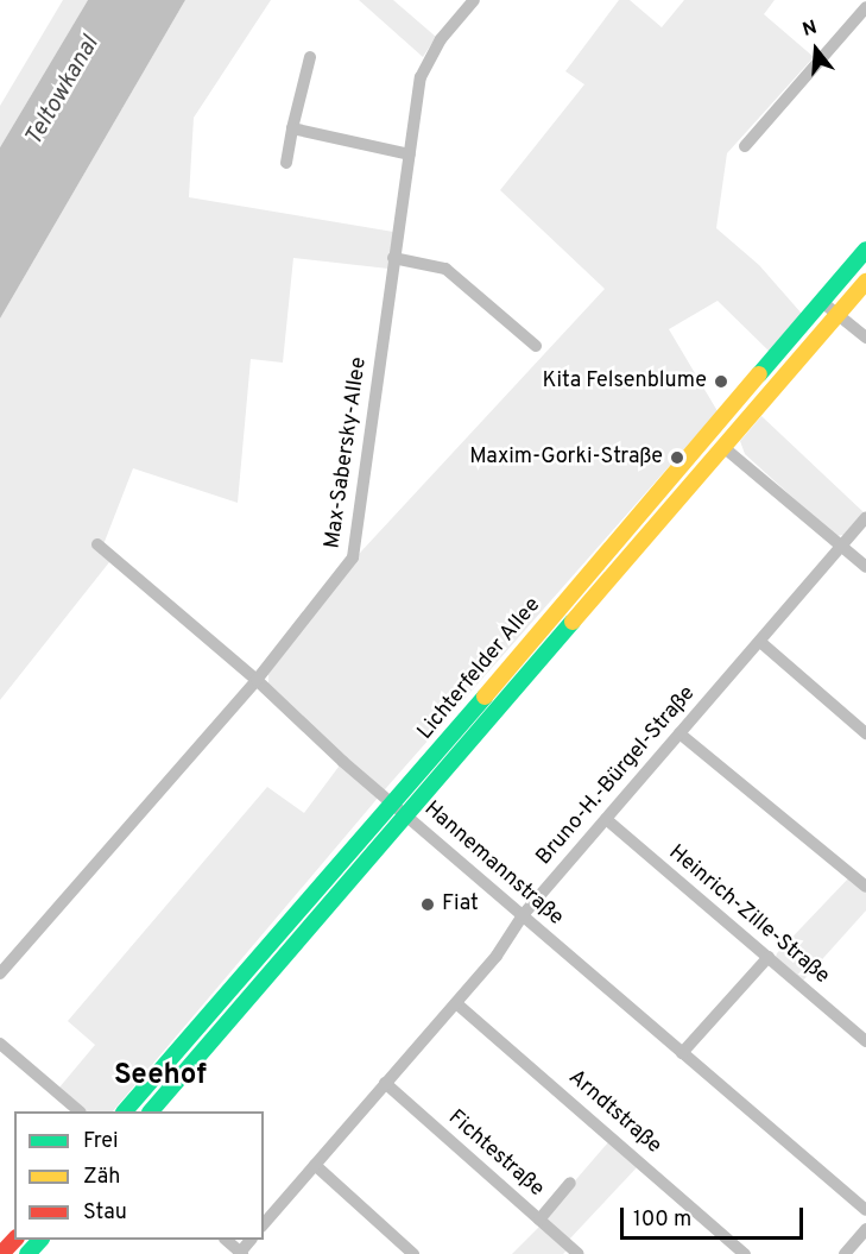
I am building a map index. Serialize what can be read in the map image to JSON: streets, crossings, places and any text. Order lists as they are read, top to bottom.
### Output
{
  "streets": {
    "main road": ["Lichterfelder Allee"],
    "street": [
      "Max-Sabersky-Allee",
      "Bruno-H.-Bürgel-Straße",
      "Hannemannstraße",
      "Heinrich-Zille-Straße",
      "Arndtstraße",
      "Fichtestraße"
    ]
  },
  "crossings": [
    ["Max-Sabersky-Allee", "Hannemannstraße"],
    ["Lichterfelder Allee", "Hannemannstraße"],
    ["Bruno-H.-Bürgel-Straße", "Hannemannstraße"],
    ["Bruno-H.-Bürgel-Straße", "Heinrich-Zille-Straße"],
    ["Bruno-H.-Bürgel-Straße", "Arndtstraße"],
    ["Bruno-H.-Bürgel-Straße", "Fichtestraße"]
  ],
  "districts": ["Seehof"],
  "water": ["Teltowkanal"],
  "places": ["Kita Felsenblume", "Maxim-Gorki-Straße", "Fiat"],
  "legend": ["Frei", "Zäh", "Stau"],
  "scale_bar": "100 m",
  "north": "top"
}
